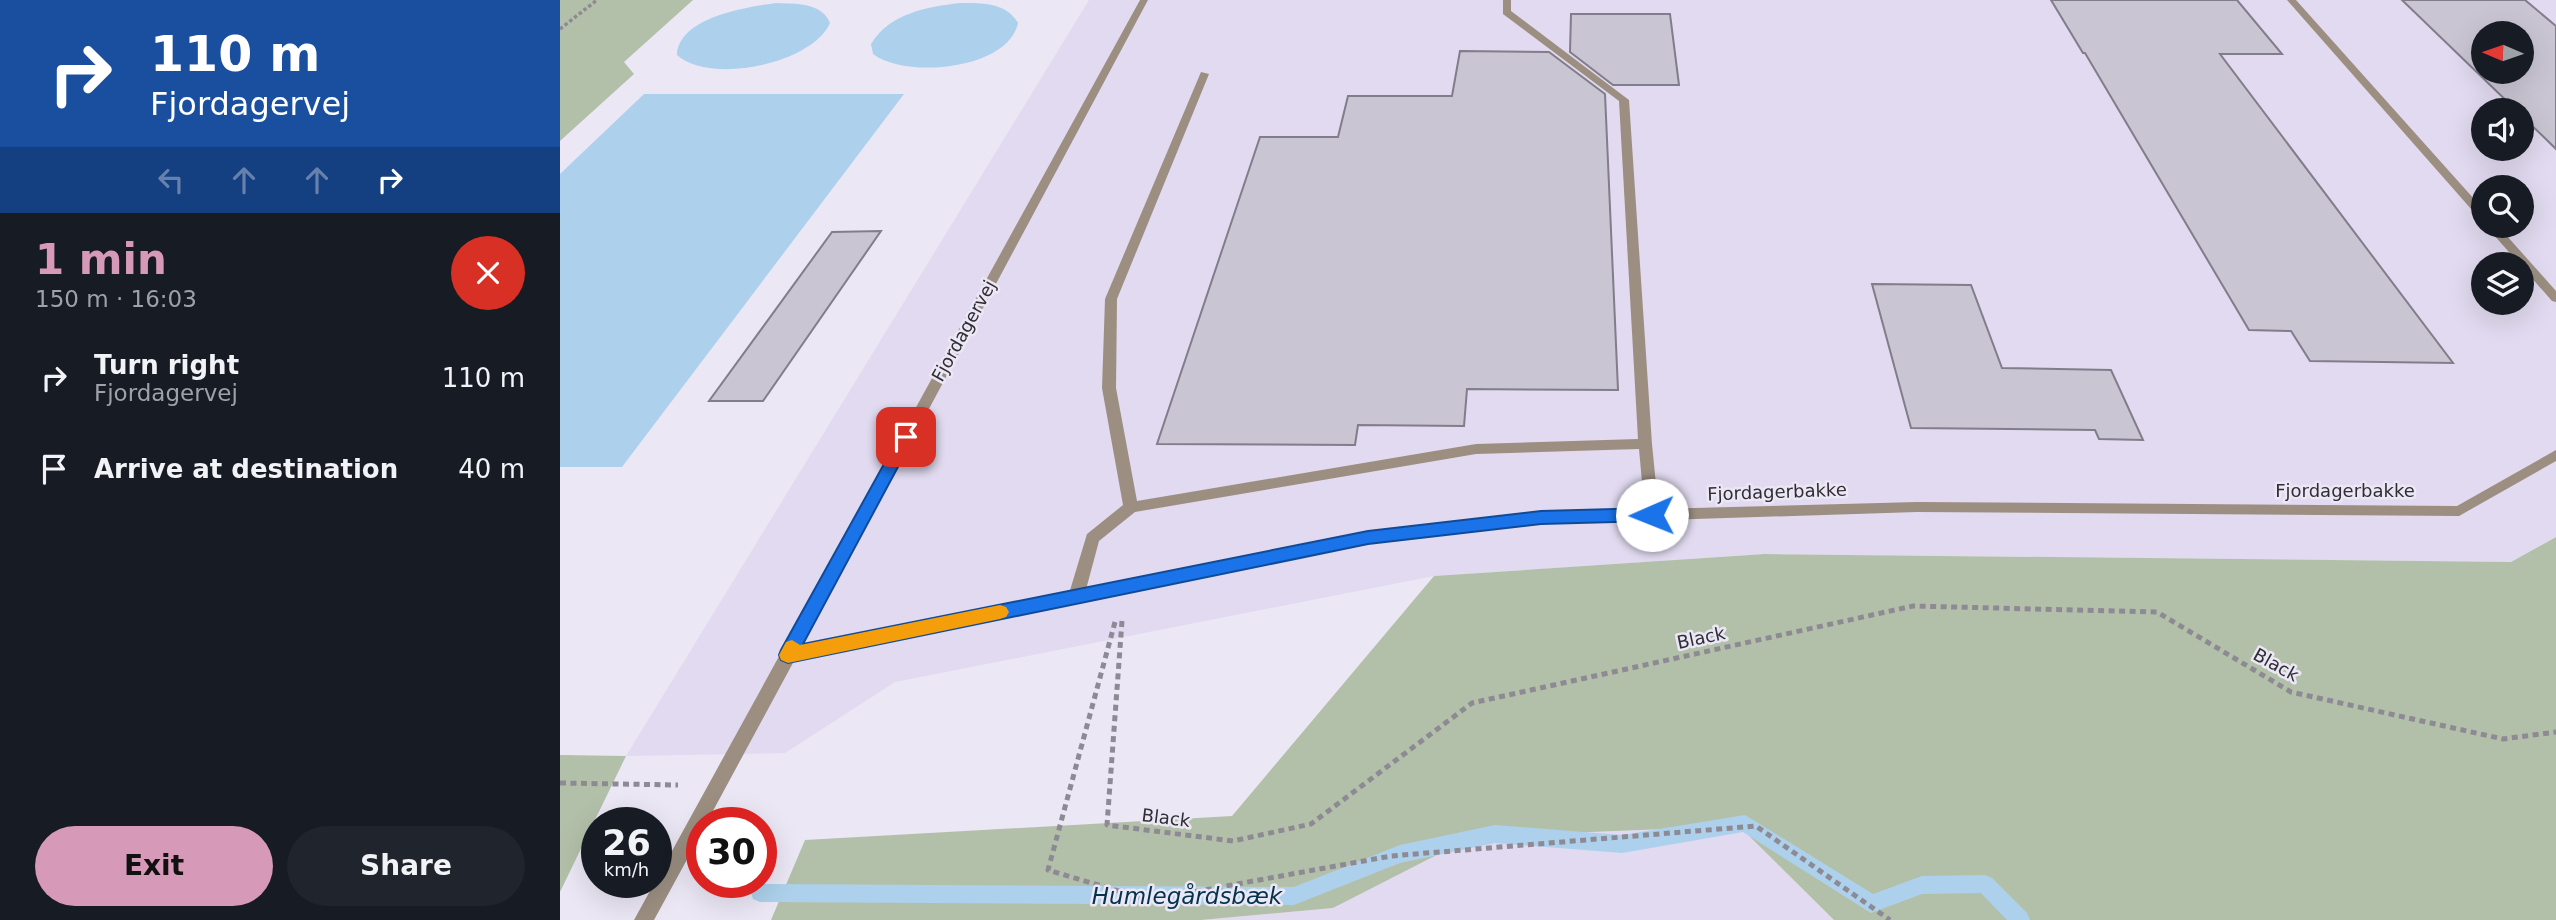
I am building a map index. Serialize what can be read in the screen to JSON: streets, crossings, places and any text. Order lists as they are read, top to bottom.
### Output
{
  "streets": {
    "street": ["Fjordagervej", "Fjordagerbakke"],
    "path": ["Black"]
  },
  "crossings": [
    ["Fjordagervej", "Fjordagerbakke"],
    ["Fjordagerbakke", "Black"]
  ],
  "water": ["Humlegårdsbæk"],
  "north": "left",
  "page": {
    "turn": ["110 m", "Fjordagervej"],
    "heading": ["1 min", "150 m · 16:03"],
    "list": [
      {
        "name": "Turn right",
        "note": "Fjordagervej",
        "value": "110 m"
      },
      {
        "name": "Arrive at destination",
        "value": "40 m"
      }
    ],
    "speed": "26 km/h",
    "limit": "30",
    "buttons": ["Exit", "Share"]
  }
}
